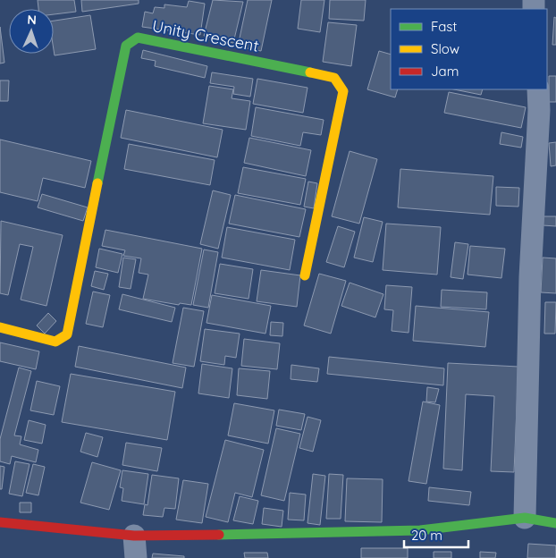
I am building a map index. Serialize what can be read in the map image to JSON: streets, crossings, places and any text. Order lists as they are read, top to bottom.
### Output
{
  "streets": {
    "street": ["Unity Crescent"]
  },
  "legend": ["Fast", "Slow", "Jam"],
  "scale_bar": "20 m",
  "north": "top"
}
